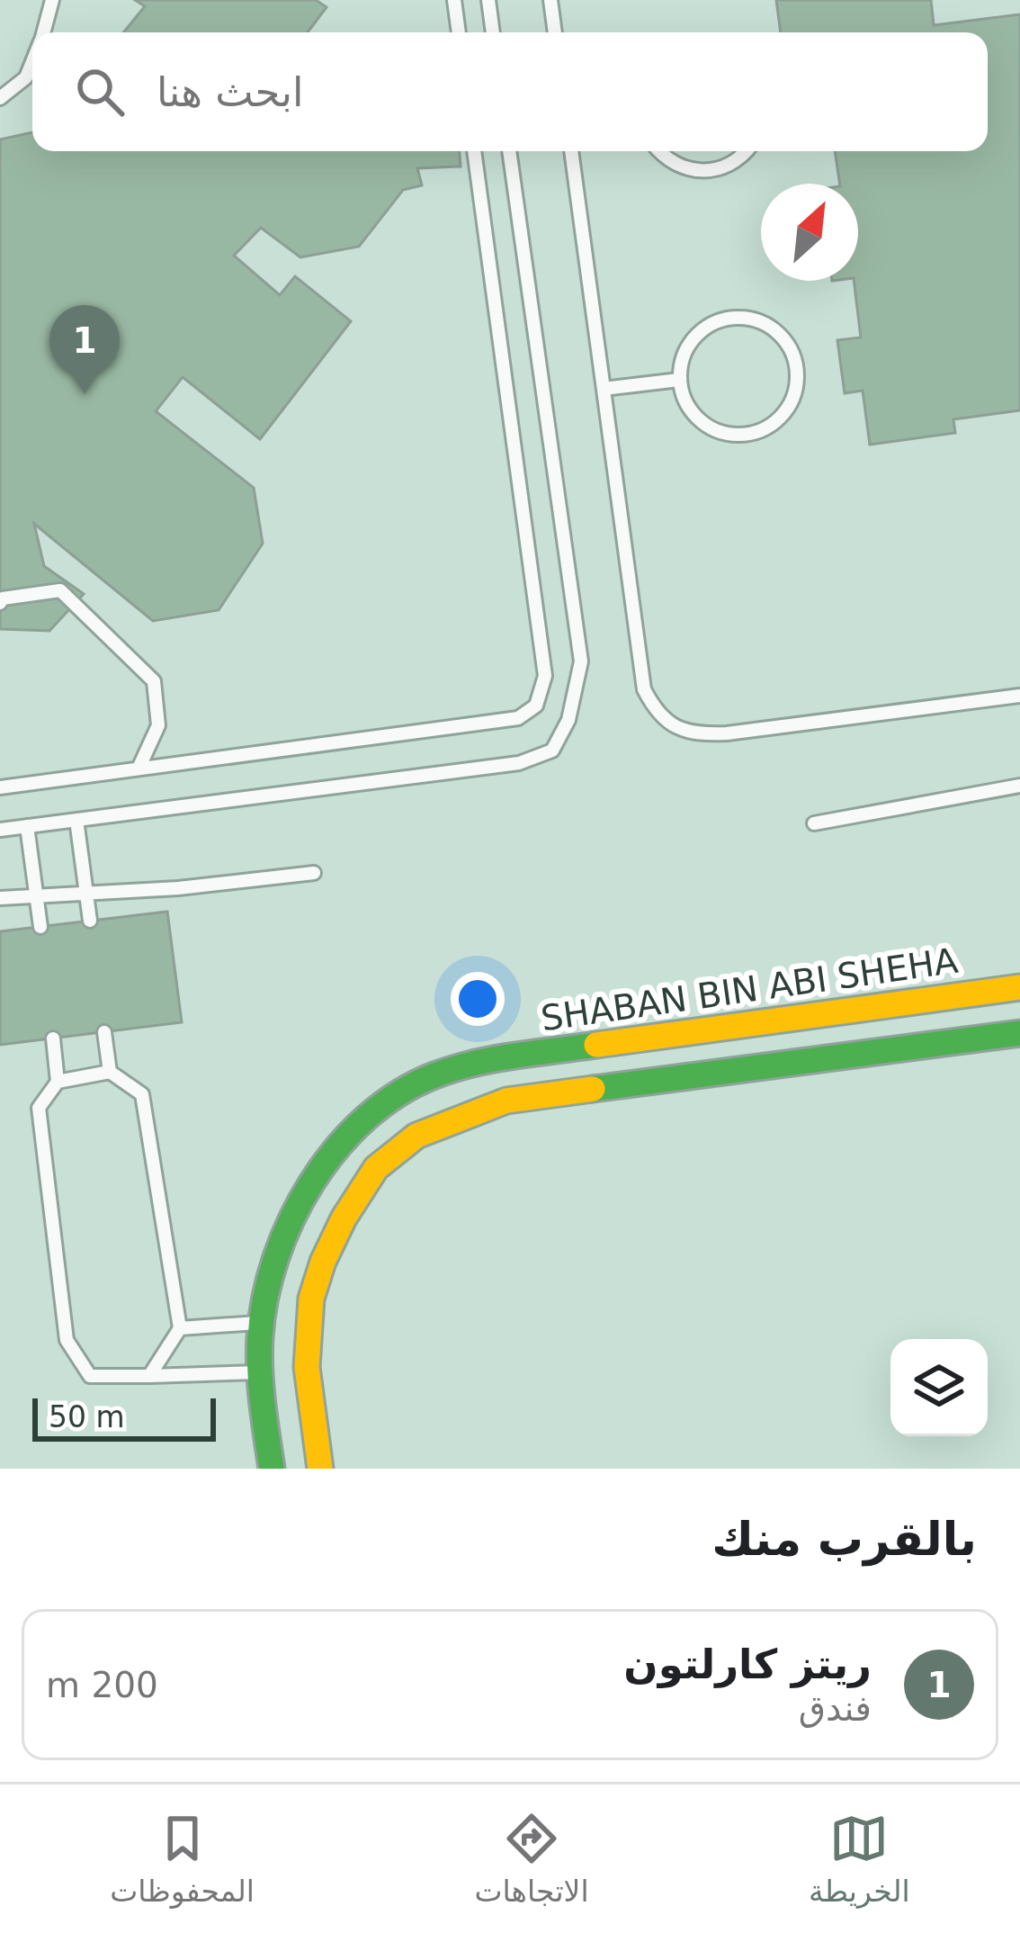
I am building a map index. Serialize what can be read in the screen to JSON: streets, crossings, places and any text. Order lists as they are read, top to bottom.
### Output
{
  "streets": {
    "street": ["SHABAN BIN ABI SHEHA"]
  },
  "scale_bar": "50 m",
  "north": "top right",
  "page": {
    "search": "ابحث هنا",
    "pins": "1",
    "scale": "50 m",
    "heading": "بالقرب منك",
    "list": [
      {
        "mark": "1",
        "name": "ريتز كارلتون",
        "note": "فندق",
        "value": "200 m"
      }
    ],
    "nav": ["الخريطة", "الاتجاهات", "المحفوظات"]
  }
}
